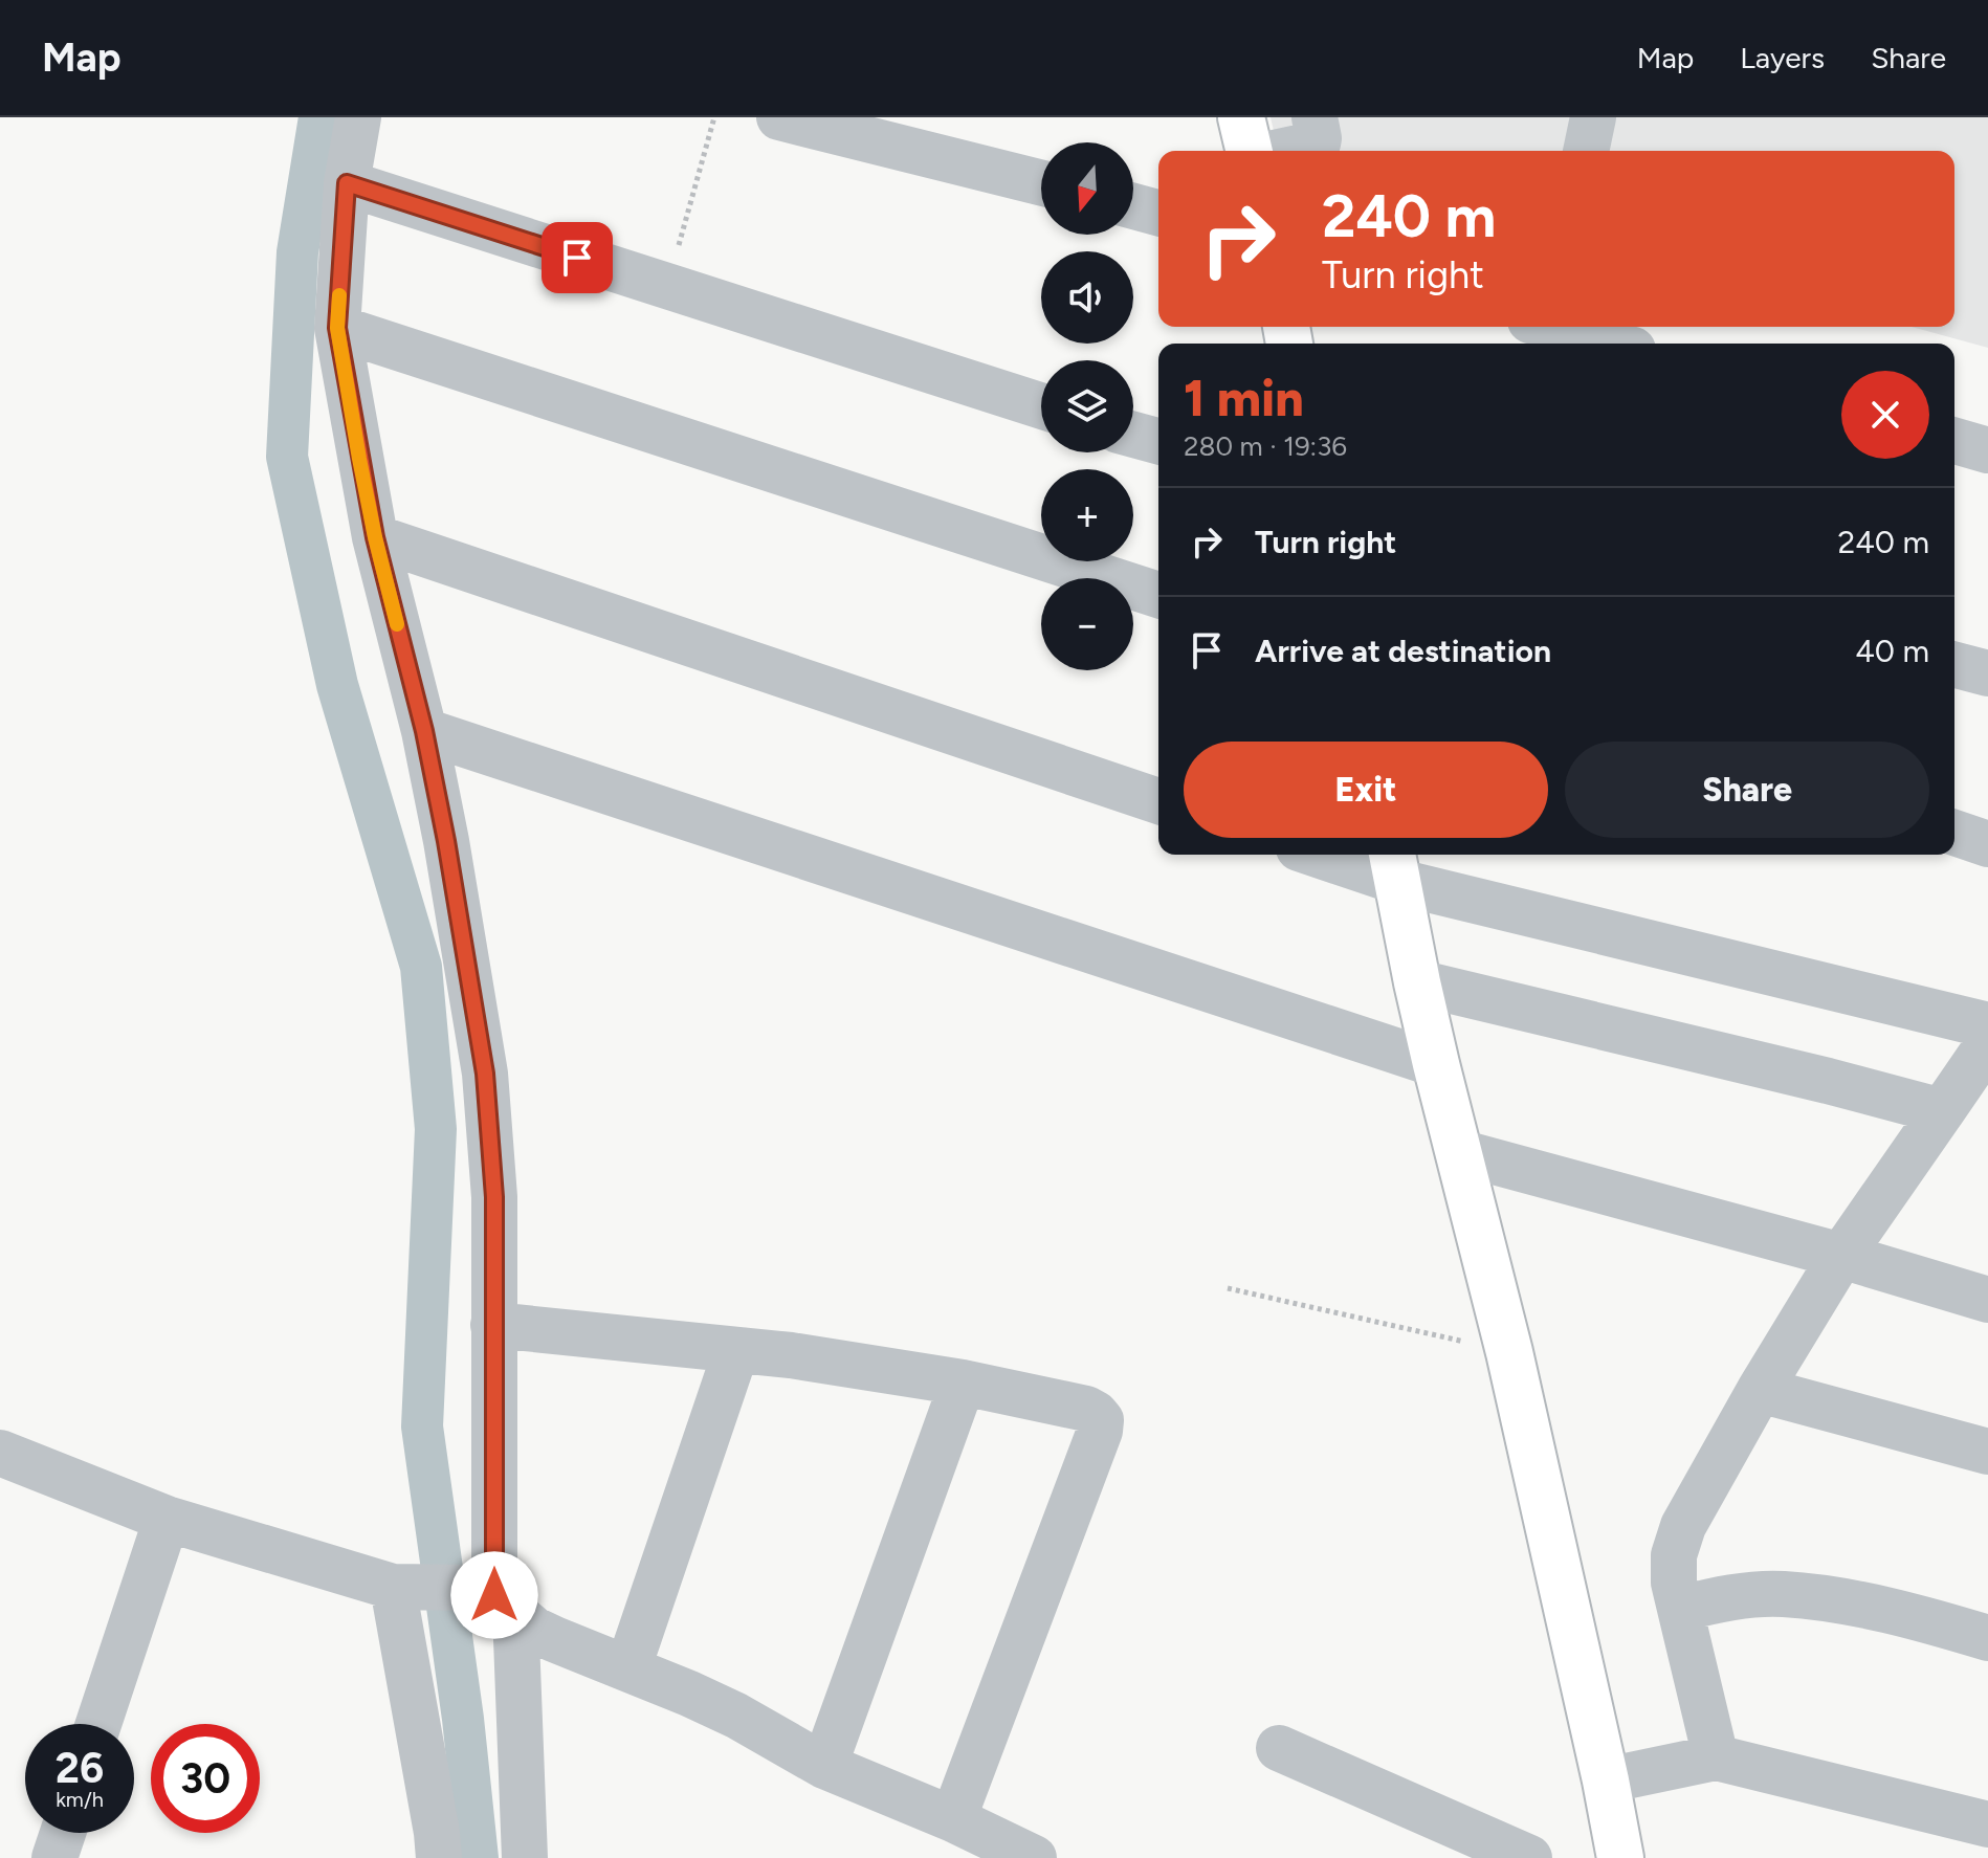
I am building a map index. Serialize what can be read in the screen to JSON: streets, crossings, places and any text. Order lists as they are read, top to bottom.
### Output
{
  "north": "bottom",
  "page": {
    "header": "Map",
    "nav": ["Map", "Layers", "Share"],
    "map_buttons": ["+", "−"],
    "turn": ["240 m", "Turn right"],
    "heading": ["1 min", "280 m · 19:36"],
    "list": [
      {
        "name": "Turn right",
        "value": "240 m"
      },
      {
        "name": "Arrive at destination",
        "value": "40 m"
      }
    ],
    "buttons": ["Exit", "Share"],
    "speed": "26 km/h",
    "limit": "30"
  }
}
